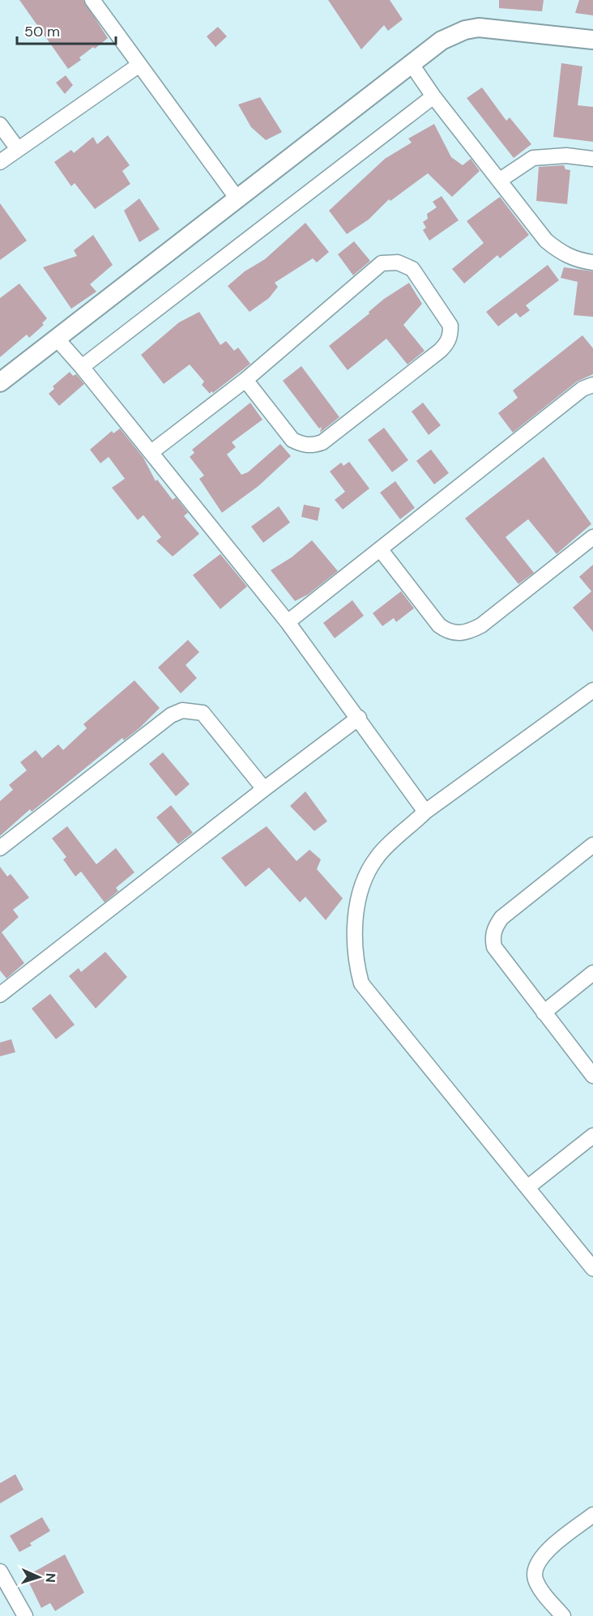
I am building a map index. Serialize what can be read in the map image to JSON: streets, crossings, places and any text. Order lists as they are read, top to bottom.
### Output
{
  "scale_bar": "50 m",
  "north": "right"
}
